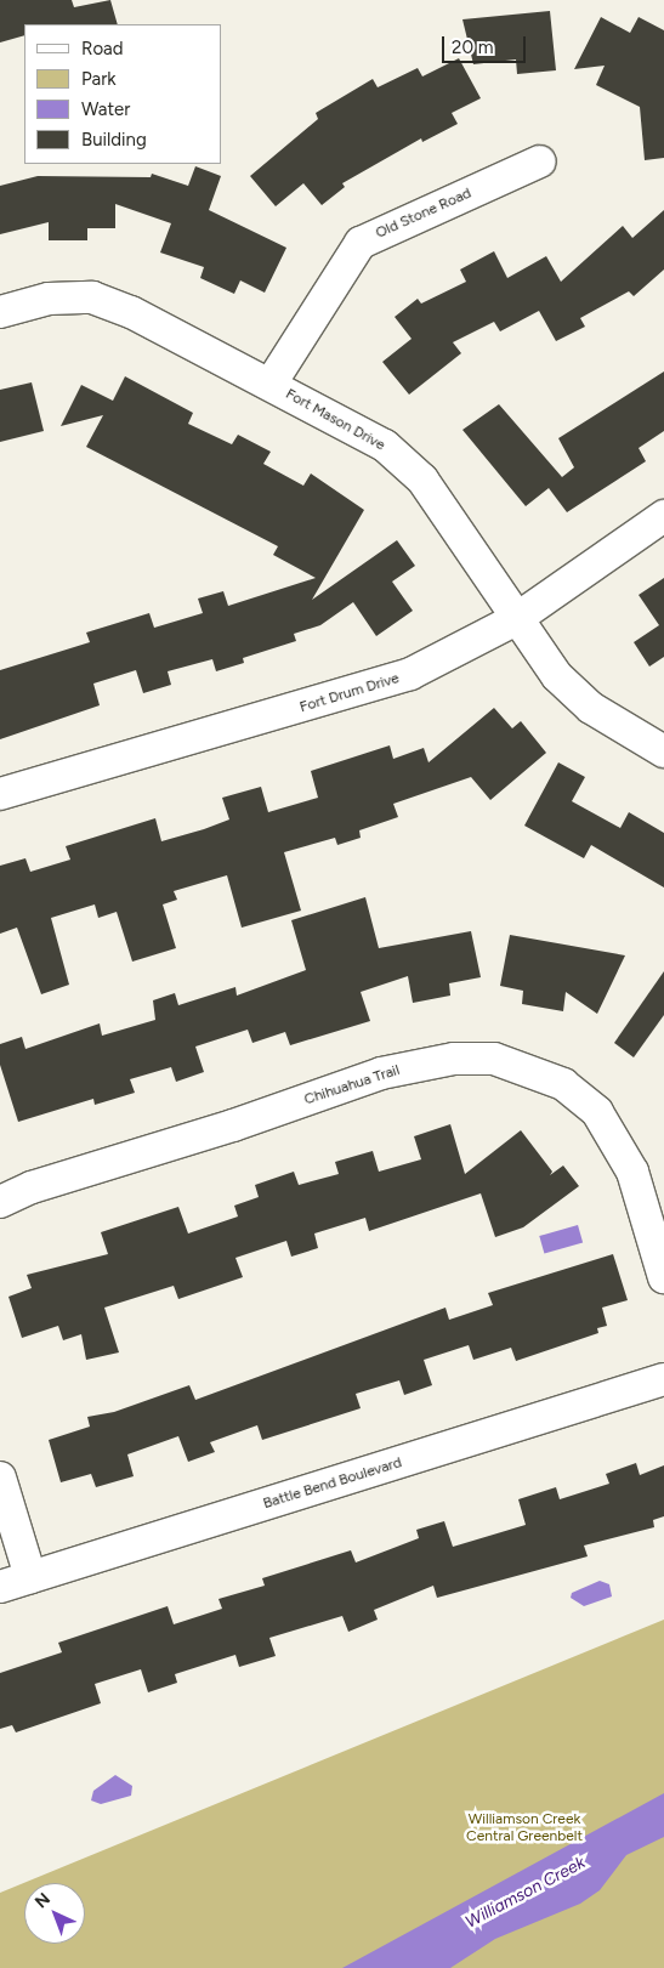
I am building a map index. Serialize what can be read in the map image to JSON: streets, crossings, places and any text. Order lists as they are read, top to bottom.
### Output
{
  "streets": {
    "street": [
      "Old Stone Road",
      "Fort Mason Drive",
      "Fort Drum Drive",
      "Chihuahua Trail",
      "Battle Bend Boulevard"
    ]
  },
  "crossings": [
    ["Old Stone Road", "Fort Mason Drive"],
    ["Fort Mason Drive", "Fort Drum Drive"]
  ],
  "water": ["Williamson Creek"],
  "parks": ["Williamson Creek Central Greenbelt"],
  "legend": [
    "Road",
    "Park",
    "Water",
    "Building"
  ],
  "scale_bar": "20 m",
  "north": "top left"
}
